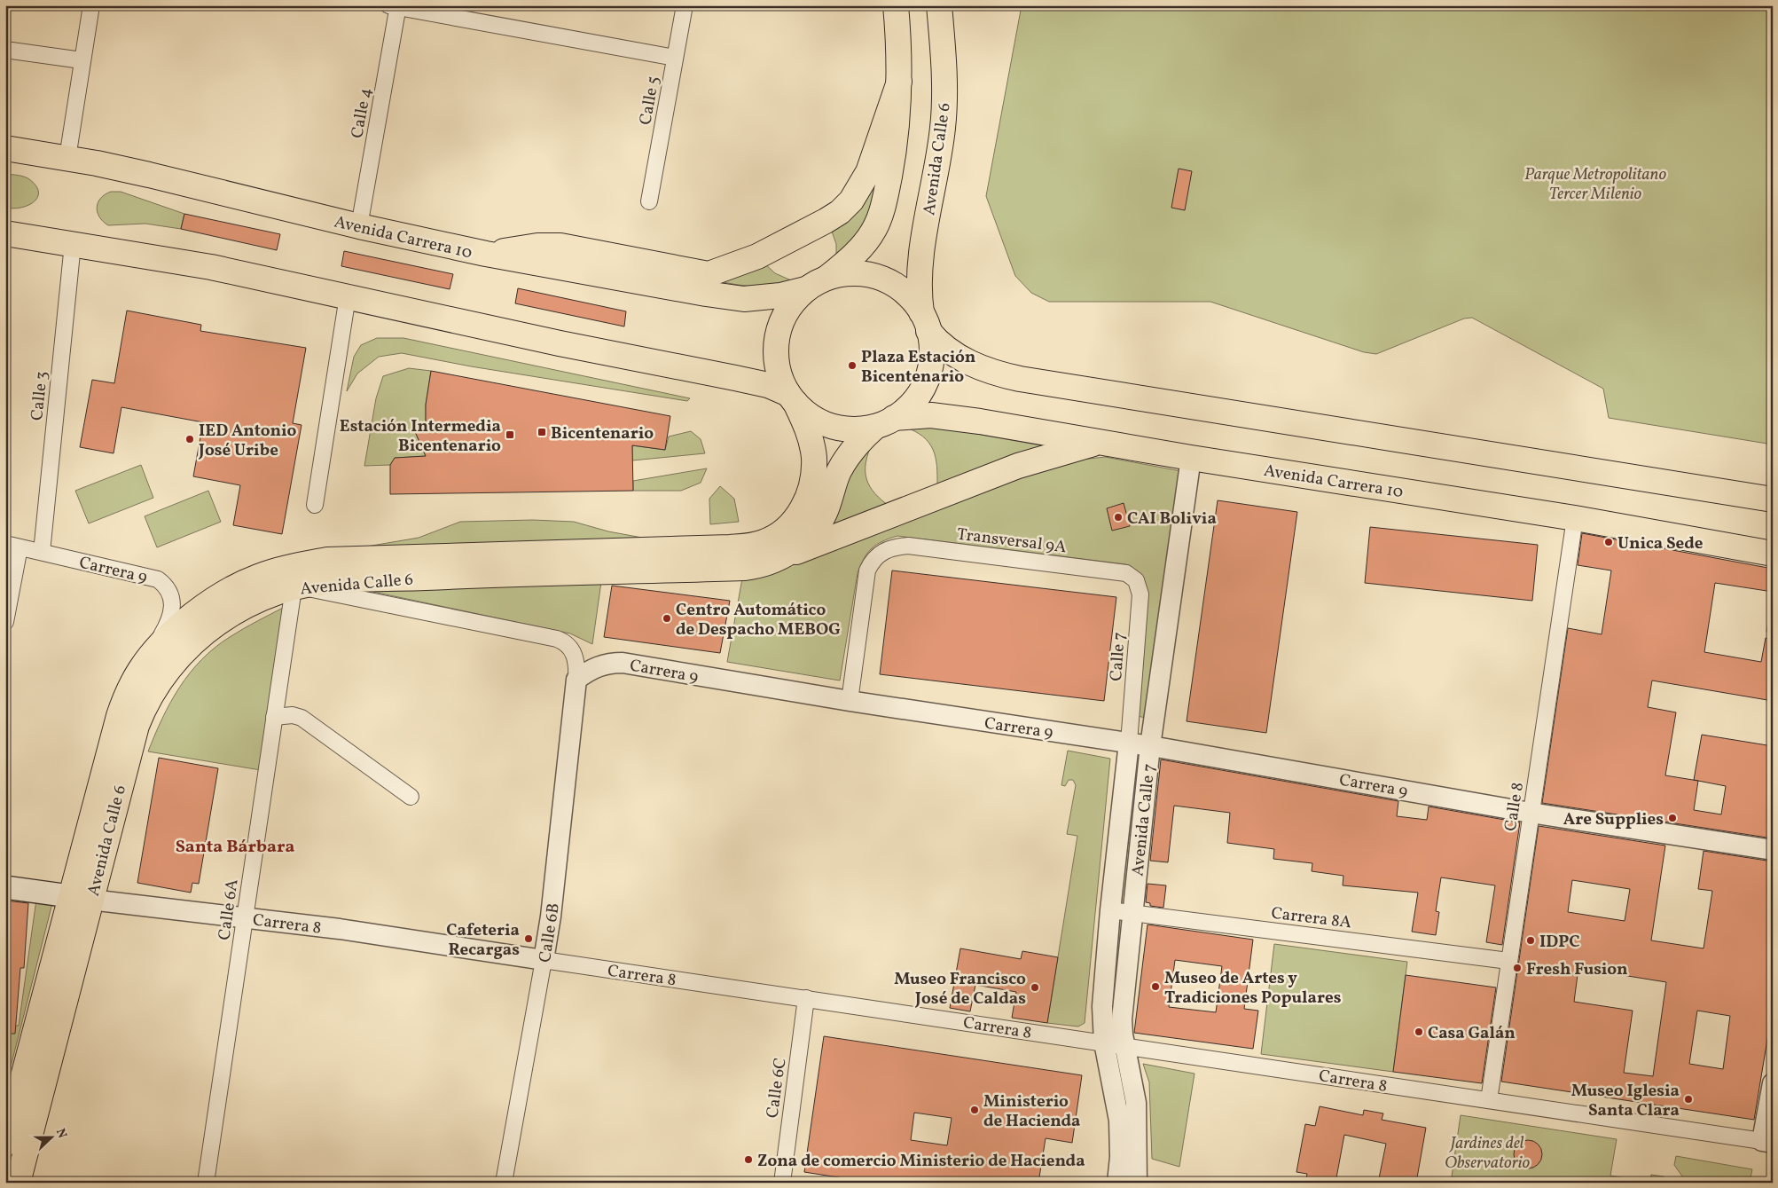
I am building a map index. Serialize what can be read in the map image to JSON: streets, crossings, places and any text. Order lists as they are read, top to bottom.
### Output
{
  "streets": {
    "main road": ["Avenida Calle 6", "Avenida Carrera 10"],
    "street": [
      "Calle 5",
      "Calle 4",
      "Calle 3",
      "Transversal 9A",
      "Carrera 9",
      "Calle 7",
      "Calle 8",
      "Avenida Calle 7",
      "Calle 6A",
      "Carrera 8A",
      "Carrera 8",
      "Calle 6B",
      "Calle 6C"
    ]
  },
  "crossings": [
    ["Calle 4", "Avenida Carrera 10"],
    ["Avenida Calle 6", "Avenida Carrera 10"],
    ["Avenida Calle 6", "Carrera 9"],
    ["Avenida Calle 6", "Calle 6A"],
    ["Avenida Calle 6", "Carrera 8"],
    ["Avenida Carrera 10", "Calle 8"],
    ["Avenida Carrera 10", "Avenida Calle 7"],
    ["Calle 3", "Carrera 9"],
    ["Transversal 9A", "Carrera 9"],
    ["Transversal 9A", "Calle 7"],
    ["Carrera 9", "Calle 7"],
    ["Carrera 9", "Calle 8"],
    ["Carrera 9", "Avenida Calle 7"],
    ["Carrera 9", "Calle 6B"],
    ["Calle 7", "Avenida Calle 7"],
    ["Calle 8", "Carrera 8A"],
    ["Calle 8", "Carrera 8"],
    ["Avenida Calle 7", "Carrera 8A"],
    ["Avenida Calle 7", "Carrera 8"],
    ["Calle 6A", "Carrera 8"],
    ["Carrera 8", "Calle 6B"],
    ["Carrera 8", "Calle 6C"]
  ],
  "districts": ["Santa Bárbara"],
  "parks": ["Parque Metropolitano Tercer Milenio", "Jardines del Observatorio"],
  "places": {
    "other": [
      "Plaza Estación Bicentenario",
      "IED Antonio José Uribe",
      "CAI Bolivia",
      "Unica Sede",
      "Centro Automático de Despacho MEBOG",
      "Are Supplies",
      "Cafeteria Recargas",
      "IDPC",
      "Fresh Fusion",
      "Museo de Artes y Tradiciones Populares",
      "Museo Francisco José de Caldas",
      "Casa Galán",
      "Museo Iglesia Santa Clara",
      "Ministerio de Hacienda",
      "Zona de comercio Ministerio de Hacienda"
    ],
    "transit": ["Bicentenario", "Estación Intermedia Bicentenario"]
  },
  "north": "right"
}
